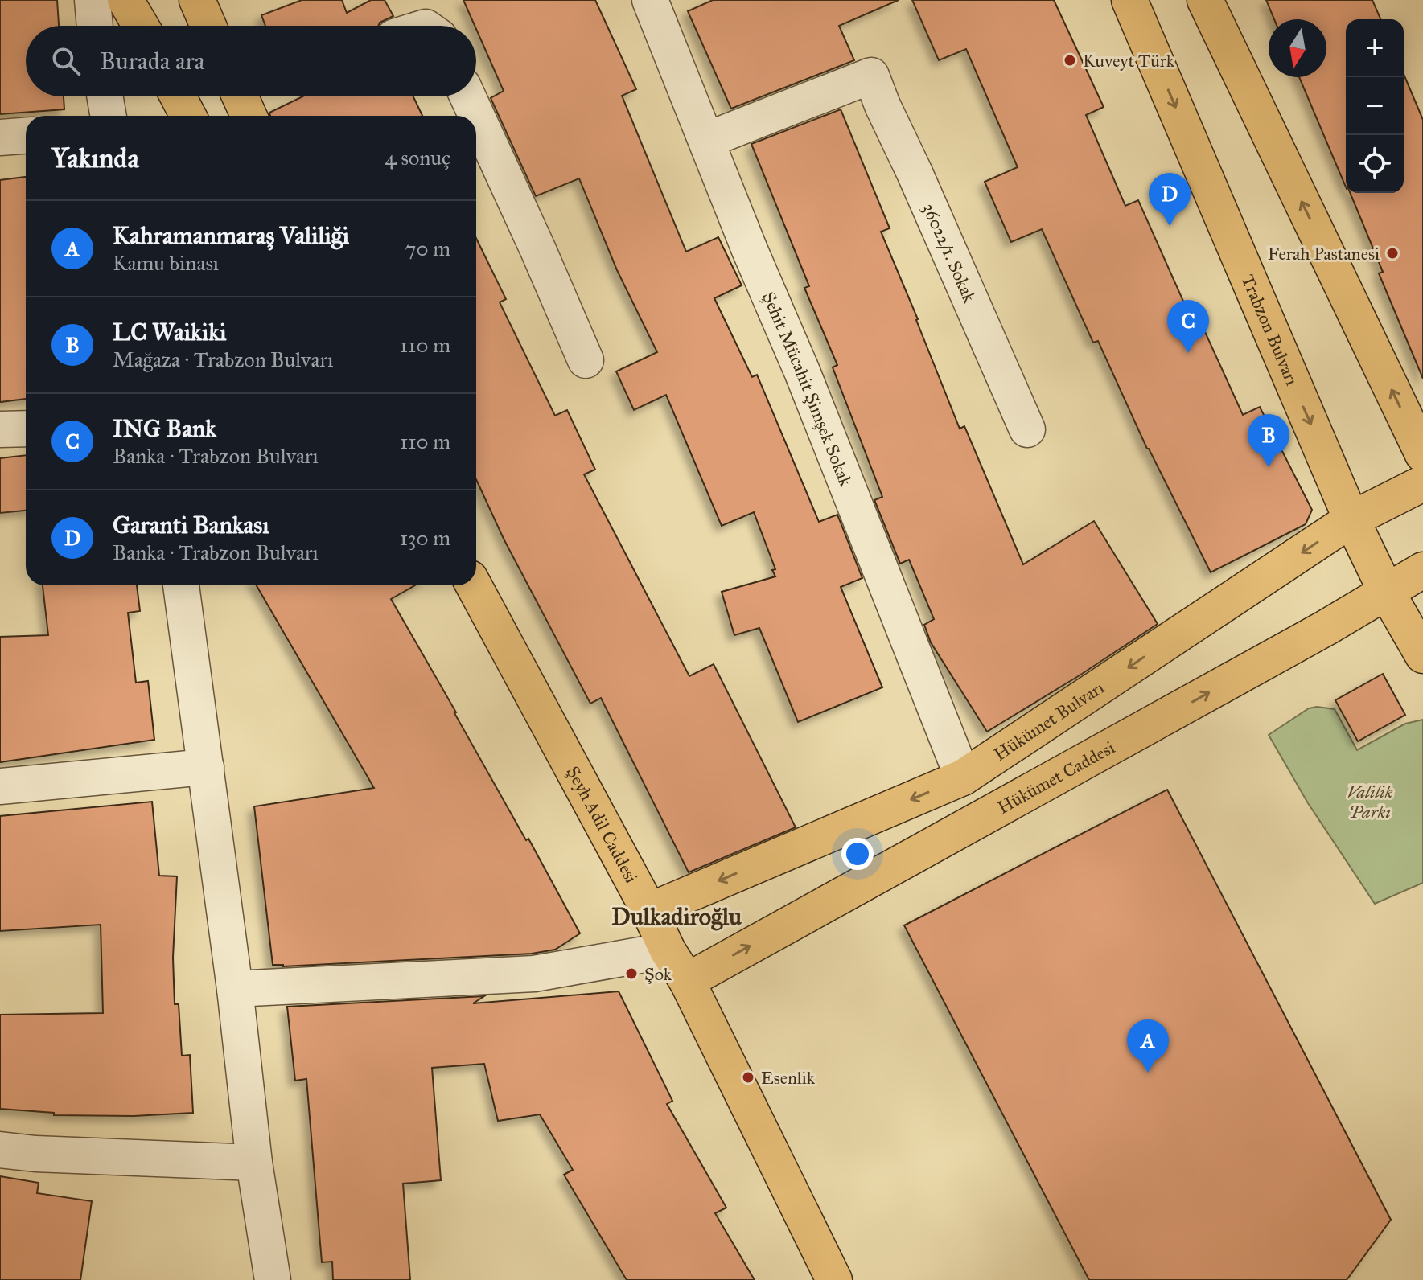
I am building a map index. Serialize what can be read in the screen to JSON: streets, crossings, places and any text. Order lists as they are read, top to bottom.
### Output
{
  "streets": {
    "main road": [
      "Trabzon Bulvarı",
      "Hükümet Bulvarı",
      "Hükümet Caddesi",
      "Şeyh Adil Caddesi"
    ],
    "street": ["36022/1. Sokak", "Şehit Mücahit Şimşek Sokak"]
  },
  "crossings": [
    ["36022/1. Sokak", "Şehit Mücahit Şimşek Sokak"],
    ["Trabzon Bulvarı", "Hükümet Bulvarı"],
    ["Trabzon Bulvarı", "Hükümet Caddesi"],
    ["Şehit Mücahit Şimşek Sokak", "Hükümet Bulvarı"],
    ["Hükümet Bulvarı", "Şeyh Adil Caddesi"],
    ["Hükümet Caddesi", "Şeyh Adil Caddesi"]
  ],
  "one_way": ["Hükümet Bulvarı", "Hükümet Caddesi"],
  "districts": ["Dulkadiroğlu"],
  "parks": ["Valilik Parkı"],
  "places": [
    "Kuveyt Türk",
    "Ferah Pastanesi",
    "Şok",
    "Esenlik"
  ],
  "north": "bottom",
  "page": {
    "map_buttons": ["+", "−"],
    "search": "Burada ara",
    "heading": ["Yakında", "4 sonuç"],
    "pins": [
      "D",
      "C",
      "B",
      "A"
    ],
    "list": [
      {
        "mark": "A",
        "name": "Kahramanmaraş Valiliği",
        "note": "Kamu binası",
        "value": "70 m"
      },
      {
        "mark": "B",
        "name": "LC Waikiki",
        "note": "Mağaza · Trabzon Bulvarı",
        "value": "110 m"
      },
      {
        "mark": "C",
        "name": "ING Bank",
        "note": "Banka · Trabzon Bulvarı",
        "value": "110 m"
      },
      {
        "mark": "D",
        "name": "Garanti Bankası",
        "note": "Banka · Trabzon Bulvarı",
        "value": "130 m"
      }
    ]
  }
}
